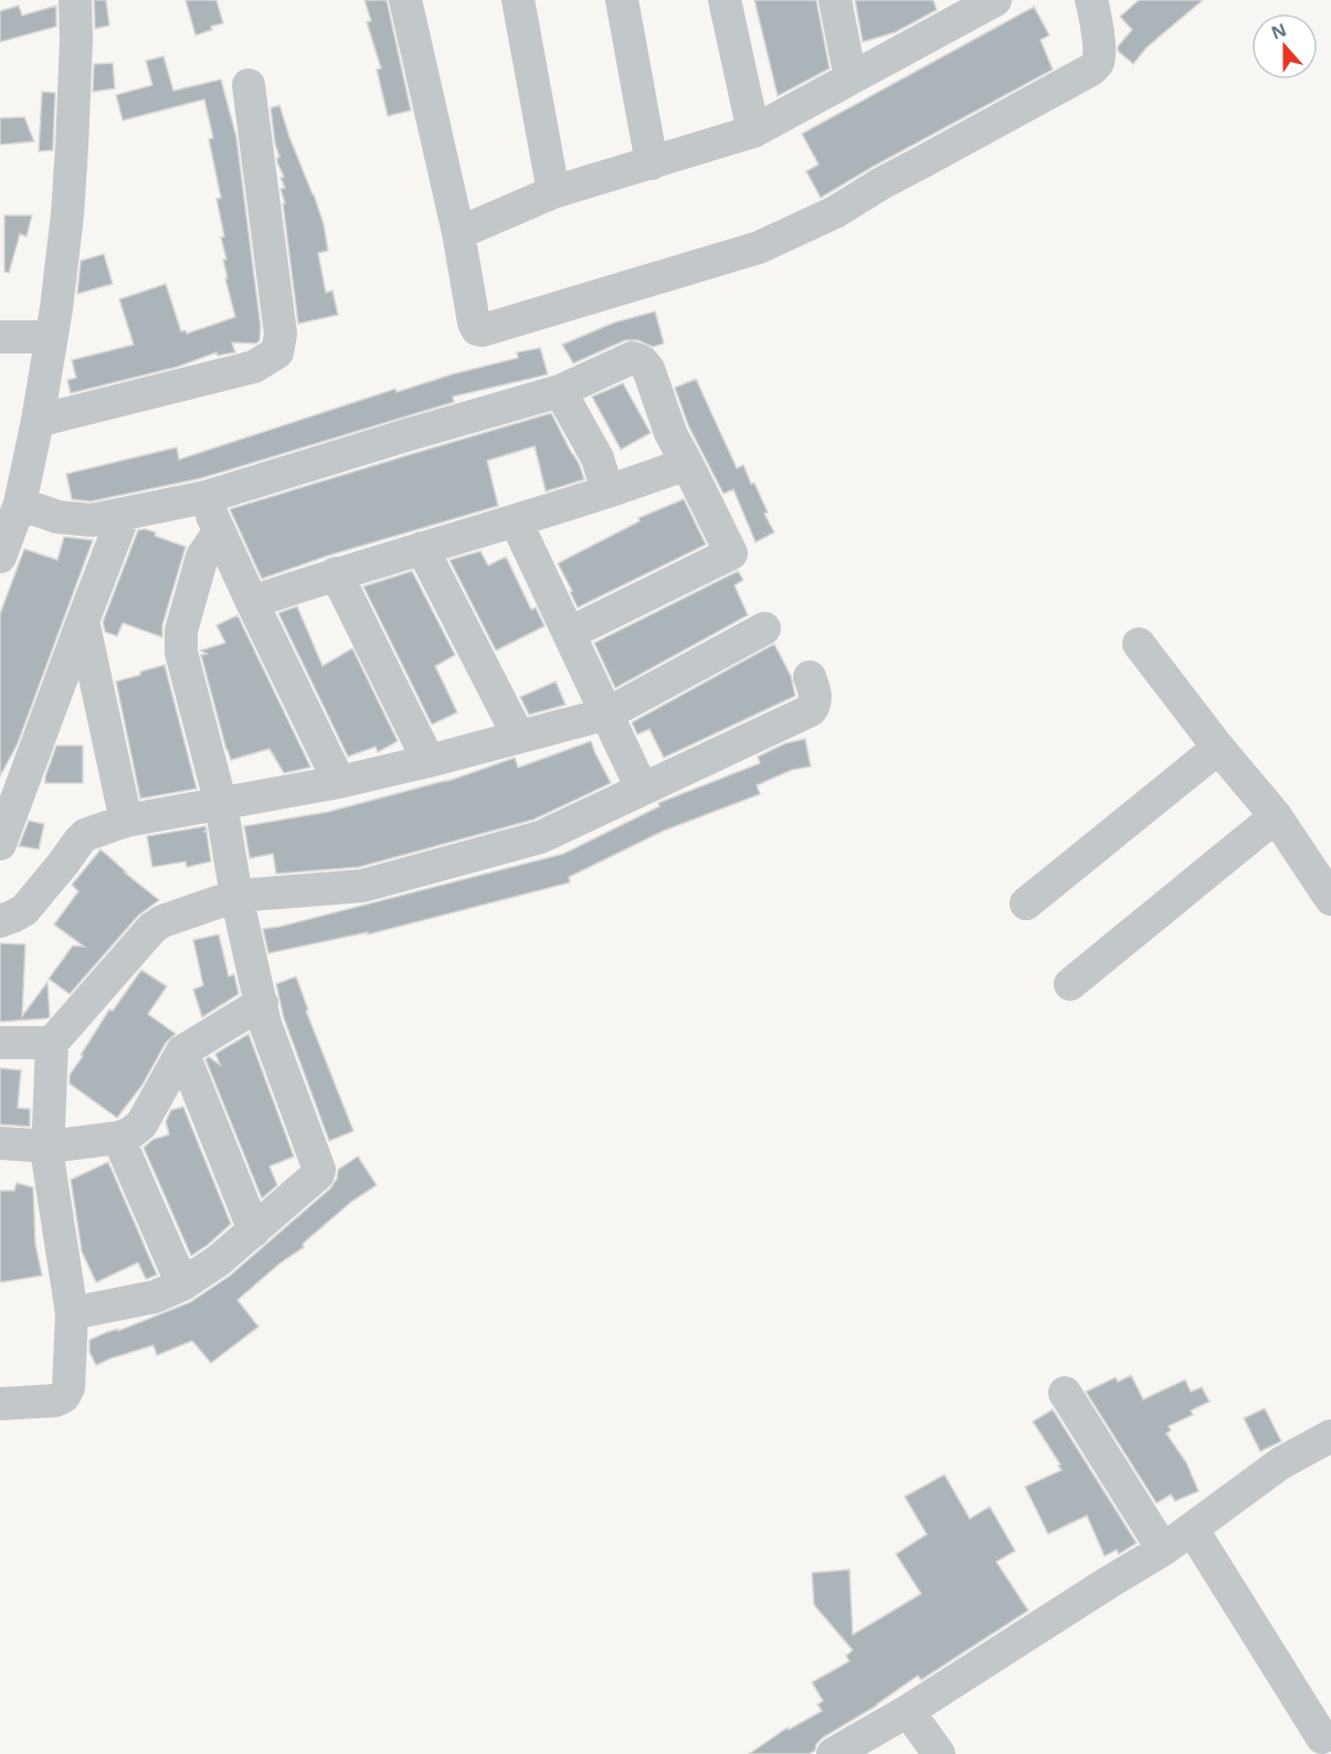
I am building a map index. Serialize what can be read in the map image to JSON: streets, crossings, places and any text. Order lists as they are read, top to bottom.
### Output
{
  "north": "top"
}
